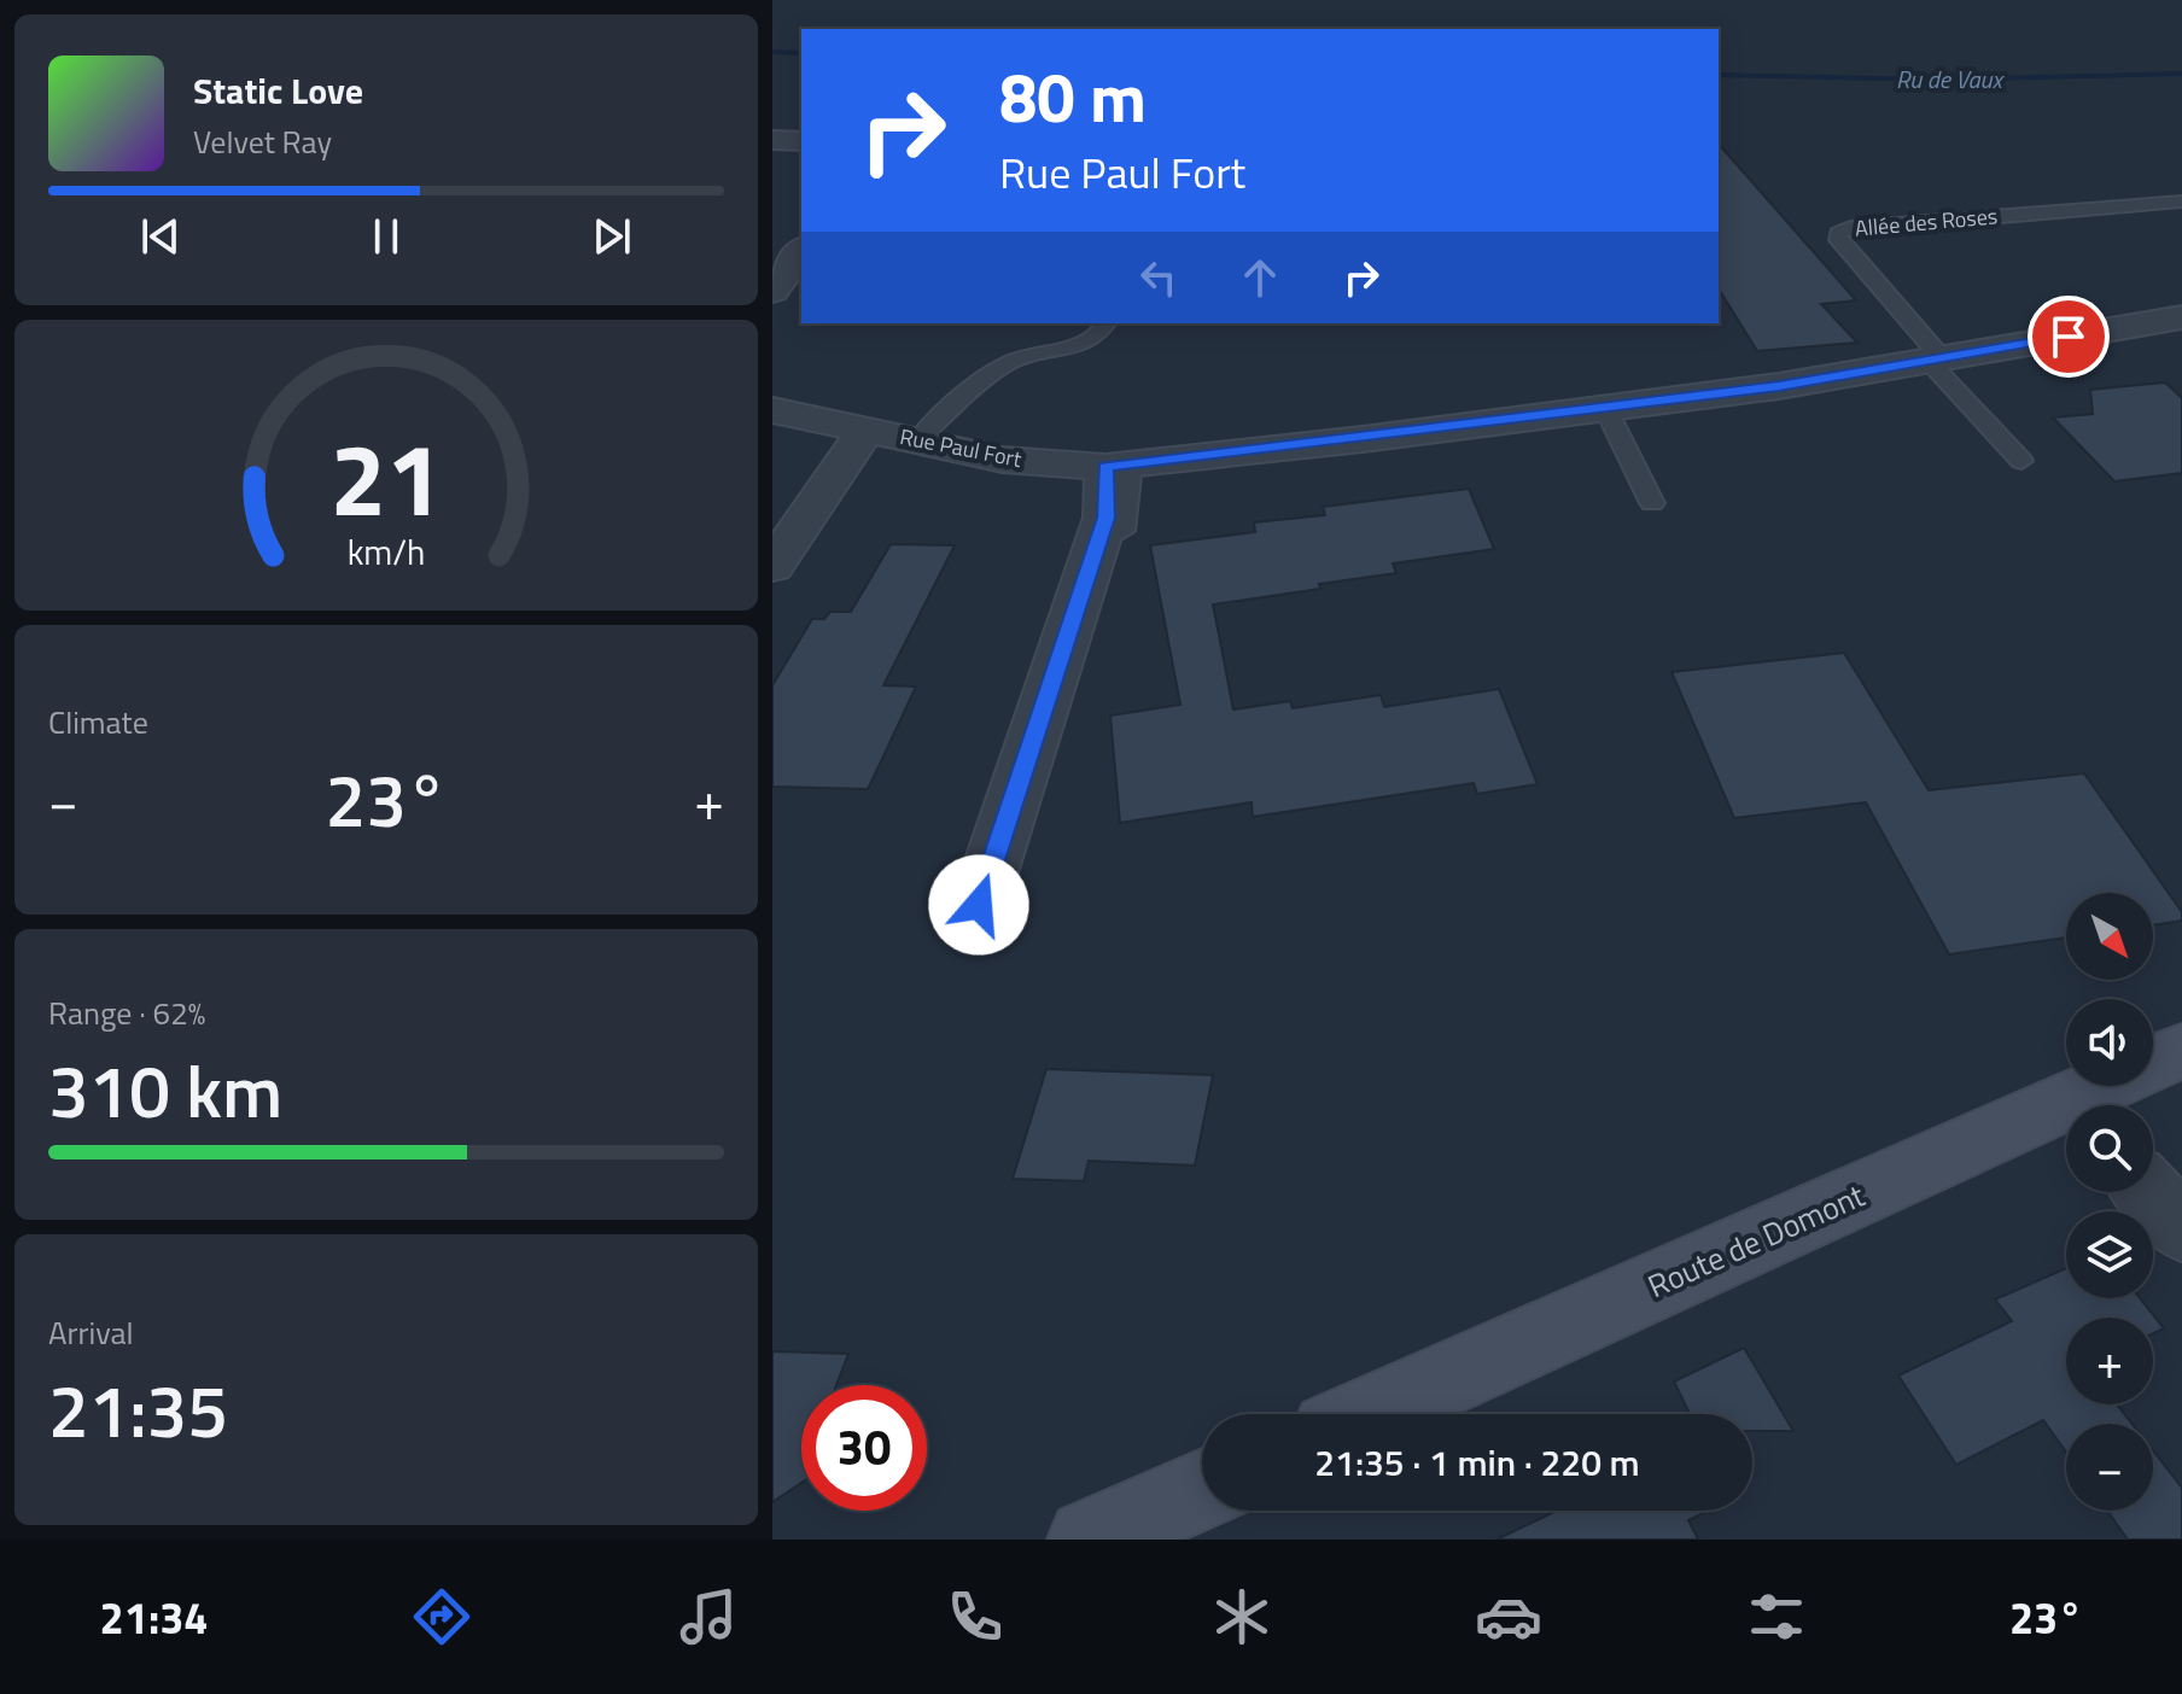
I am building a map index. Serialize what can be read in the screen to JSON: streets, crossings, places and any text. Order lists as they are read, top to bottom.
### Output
{
  "streets": {
    "main road": ["Route de Domont"],
    "street": ["Rue Paul Fort"],
    "lane": ["Allée des Roses"]
  },
  "crossings": [
    ["Allée des Roses", "Rue Paul Fort"]
  ],
  "water": ["Ru de Vaux"],
  "north": "bottom right",
  "page": {
    "turn": ["80 m", "Rue Paul Fort"],
    "song": ["Static Love", "Velvet Ray"],
    "tile": [
      "Climate",
      ["Range · 62%", "310 km"],
      ["Arrival", "21:35"]
    ],
    "heat": ["−", "23°", "+"],
    "map_buttons": ["+", "−"],
    "limit": "30",
    "trip": "21:35 · 1 min · 220 m",
    "tabs": ["21:34", "23°"],
    "gauge": ["21", "km/h"]
  }
}
